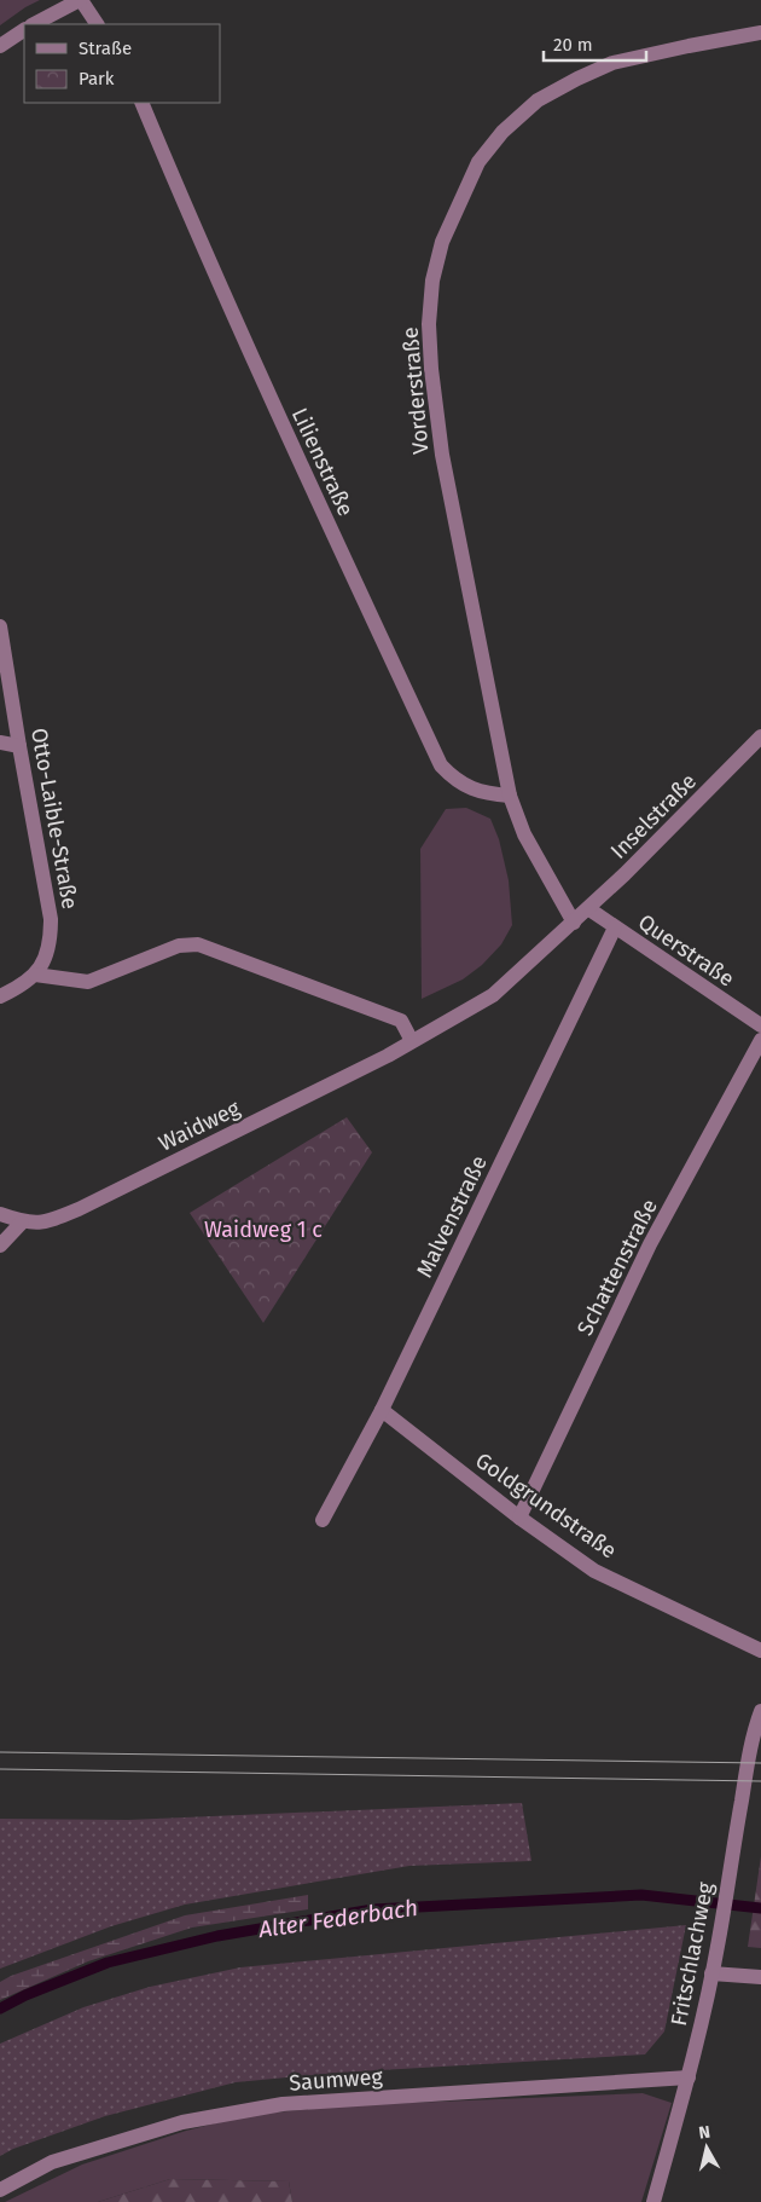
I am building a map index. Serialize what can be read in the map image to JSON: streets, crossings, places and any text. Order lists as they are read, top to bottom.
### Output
{
  "streets": {
    "street": [
      "Vorderstraße",
      "Lilienstraße",
      "Inselstraße",
      "Otto-Laible-Straße",
      "Querstraße",
      "Waidweg",
      "Malvenstraße",
      "Schattenstraße",
      "Goldgrundstraße",
      "Fritschlachweg",
      "Saumweg"
    ]
  },
  "crossings": [
    ["Vorderstraße", "Lilienstraße"],
    ["Vorderstraße", "Inselstraße"],
    ["Vorderstraße", "Waidweg"],
    ["Inselstraße", "Querstraße"],
    ["Inselstraße", "Waidweg"],
    ["Querstraße", "Malvenstraße"],
    ["Malvenstraße", "Goldgrundstraße"],
    ["Schattenstraße", "Goldgrundstraße"],
    ["Fritschlachweg", "Saumweg"]
  ],
  "water": ["Alter Federbach"],
  "parks": ["Waidweg 1 c"],
  "legend": ["Straße", "Park"],
  "scale_bar": "20 m",
  "north": "top"
}
